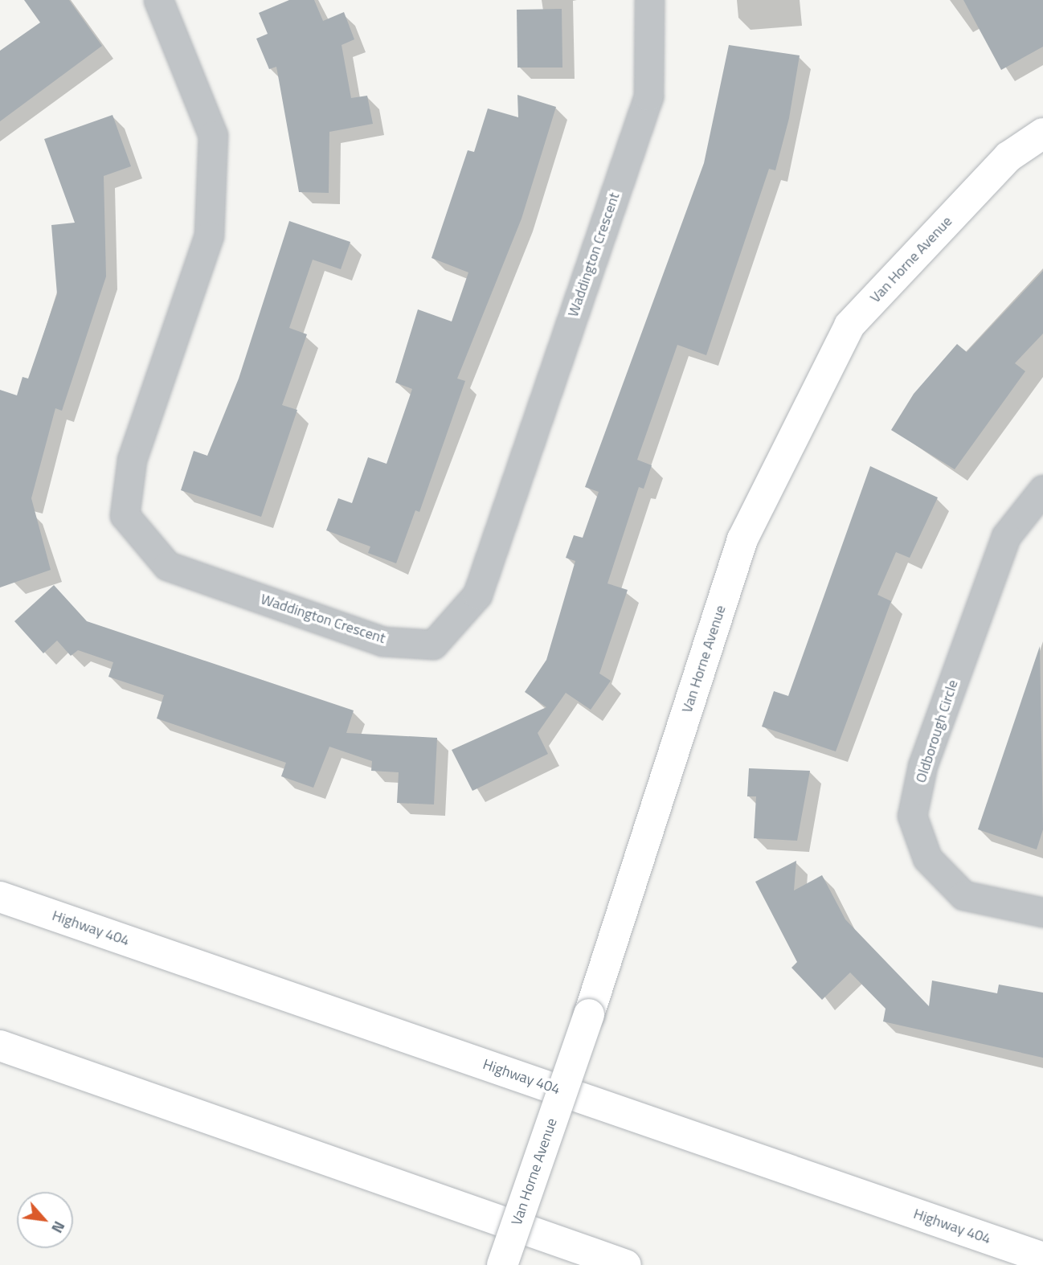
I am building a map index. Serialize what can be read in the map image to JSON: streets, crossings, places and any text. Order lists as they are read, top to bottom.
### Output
{
  "streets": {
    "main road": ["Van Horne Avenue", "Highway 404"],
    "street": ["Waddington Crescent", "Oldborough Circle"]
  },
  "north": "bottom right"
}
